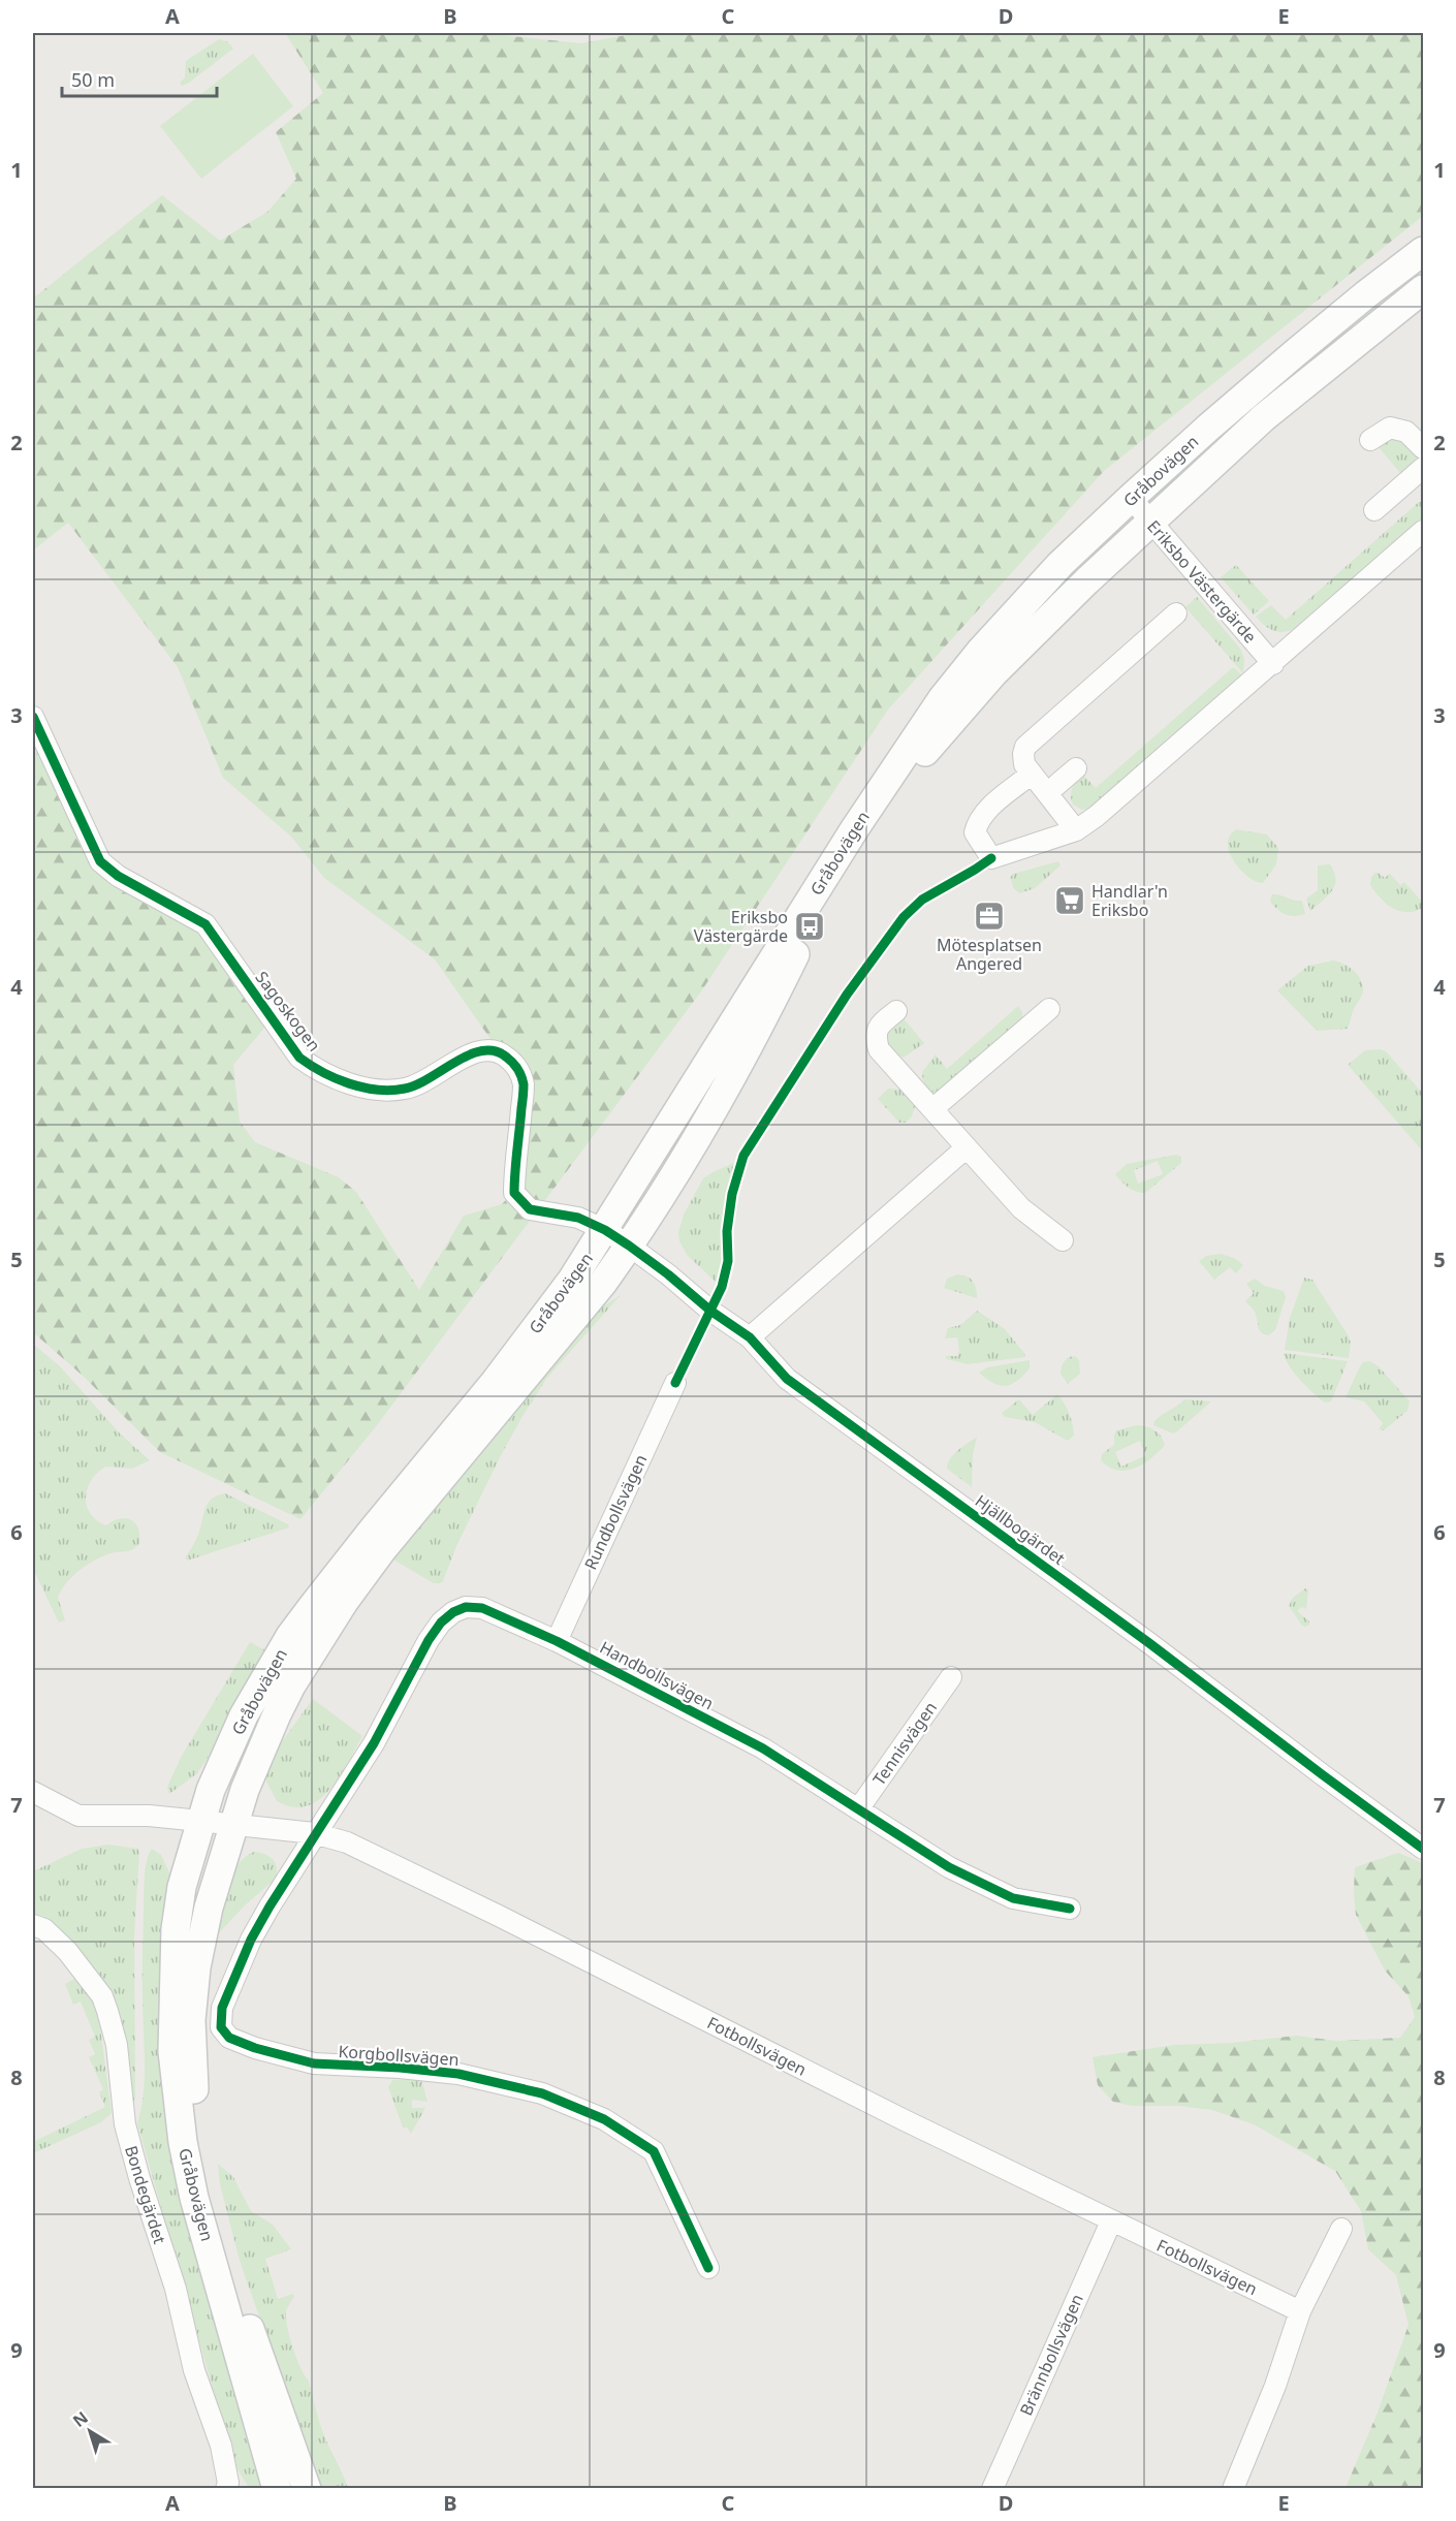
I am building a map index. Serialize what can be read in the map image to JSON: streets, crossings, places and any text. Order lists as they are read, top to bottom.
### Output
{
  "streets": {
    "main road": ["Gråbovägen"],
    "street": [
      "Eriksbo Västergärde",
      "Sagoskogen",
      "Rundbollsvägen",
      "Hjällbogärdet",
      "Handbollsvägen",
      "Tennisvägen",
      "Fotbollsvägen",
      "Korgbollsvägen",
      "Bondegärdet",
      "Brännbollsvägen"
    ]
  },
  "crossings": [
    ["Gråbovägen", "Eriksbo Västergärde"],
    ["Gråbovägen", "Sagoskogen"],
    ["Gråbovägen", "Hjällbogärdet"],
    ["Gråbovägen", "Fotbollsvägen"],
    ["Sagoskogen", "Hjällbogärdet"],
    ["Rundbollsvägen", "Handbollsvägen"],
    ["Handbollsvägen", "Tennisvägen"],
    ["Handbollsvägen", "Fotbollsvägen"],
    ["Handbollsvägen", "Korgbollsvägen"],
    ["Fotbollsvägen", "Korgbollsvägen"],
    ["Fotbollsvägen", "Brännbollsvägen"]
  ],
  "places": {
    "supermarket": ["Handlar'n Eriksbo"],
    "office": ["Mötesplatsen Angered"],
    "bus stop": ["Eriksbo Västergärde"]
  },
  "scale_bar": "50 m",
  "north": "top left",
  "grid": {
    "columns": [
      "A",
      "B",
      "C",
      "D",
      "E"
    ],
    "rows": [
      "1",
      "2",
      "3",
      "4",
      "5",
      "6",
      "7",
      "8",
      "9"
    ]
  }
}
